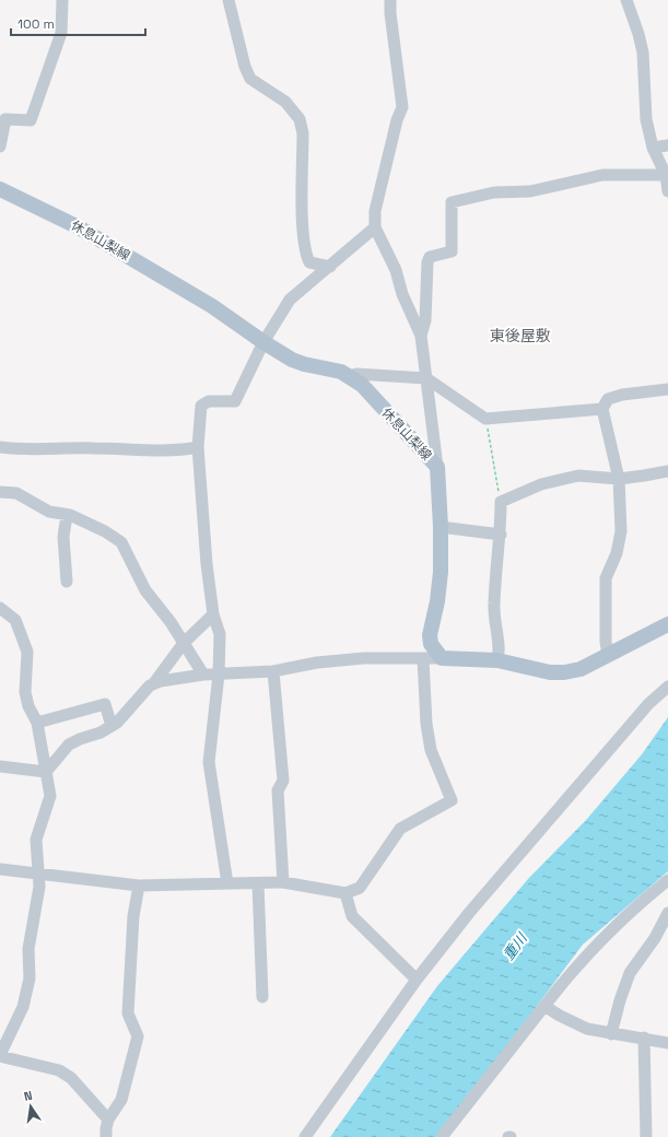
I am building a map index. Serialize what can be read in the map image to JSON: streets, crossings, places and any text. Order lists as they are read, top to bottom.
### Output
{
  "streets": {
    "main road": ["休息山梨線"]
  },
  "districts": ["東後屋敷"],
  "water": ["重川"],
  "scale_bar": "100 m",
  "north": "top"
}
